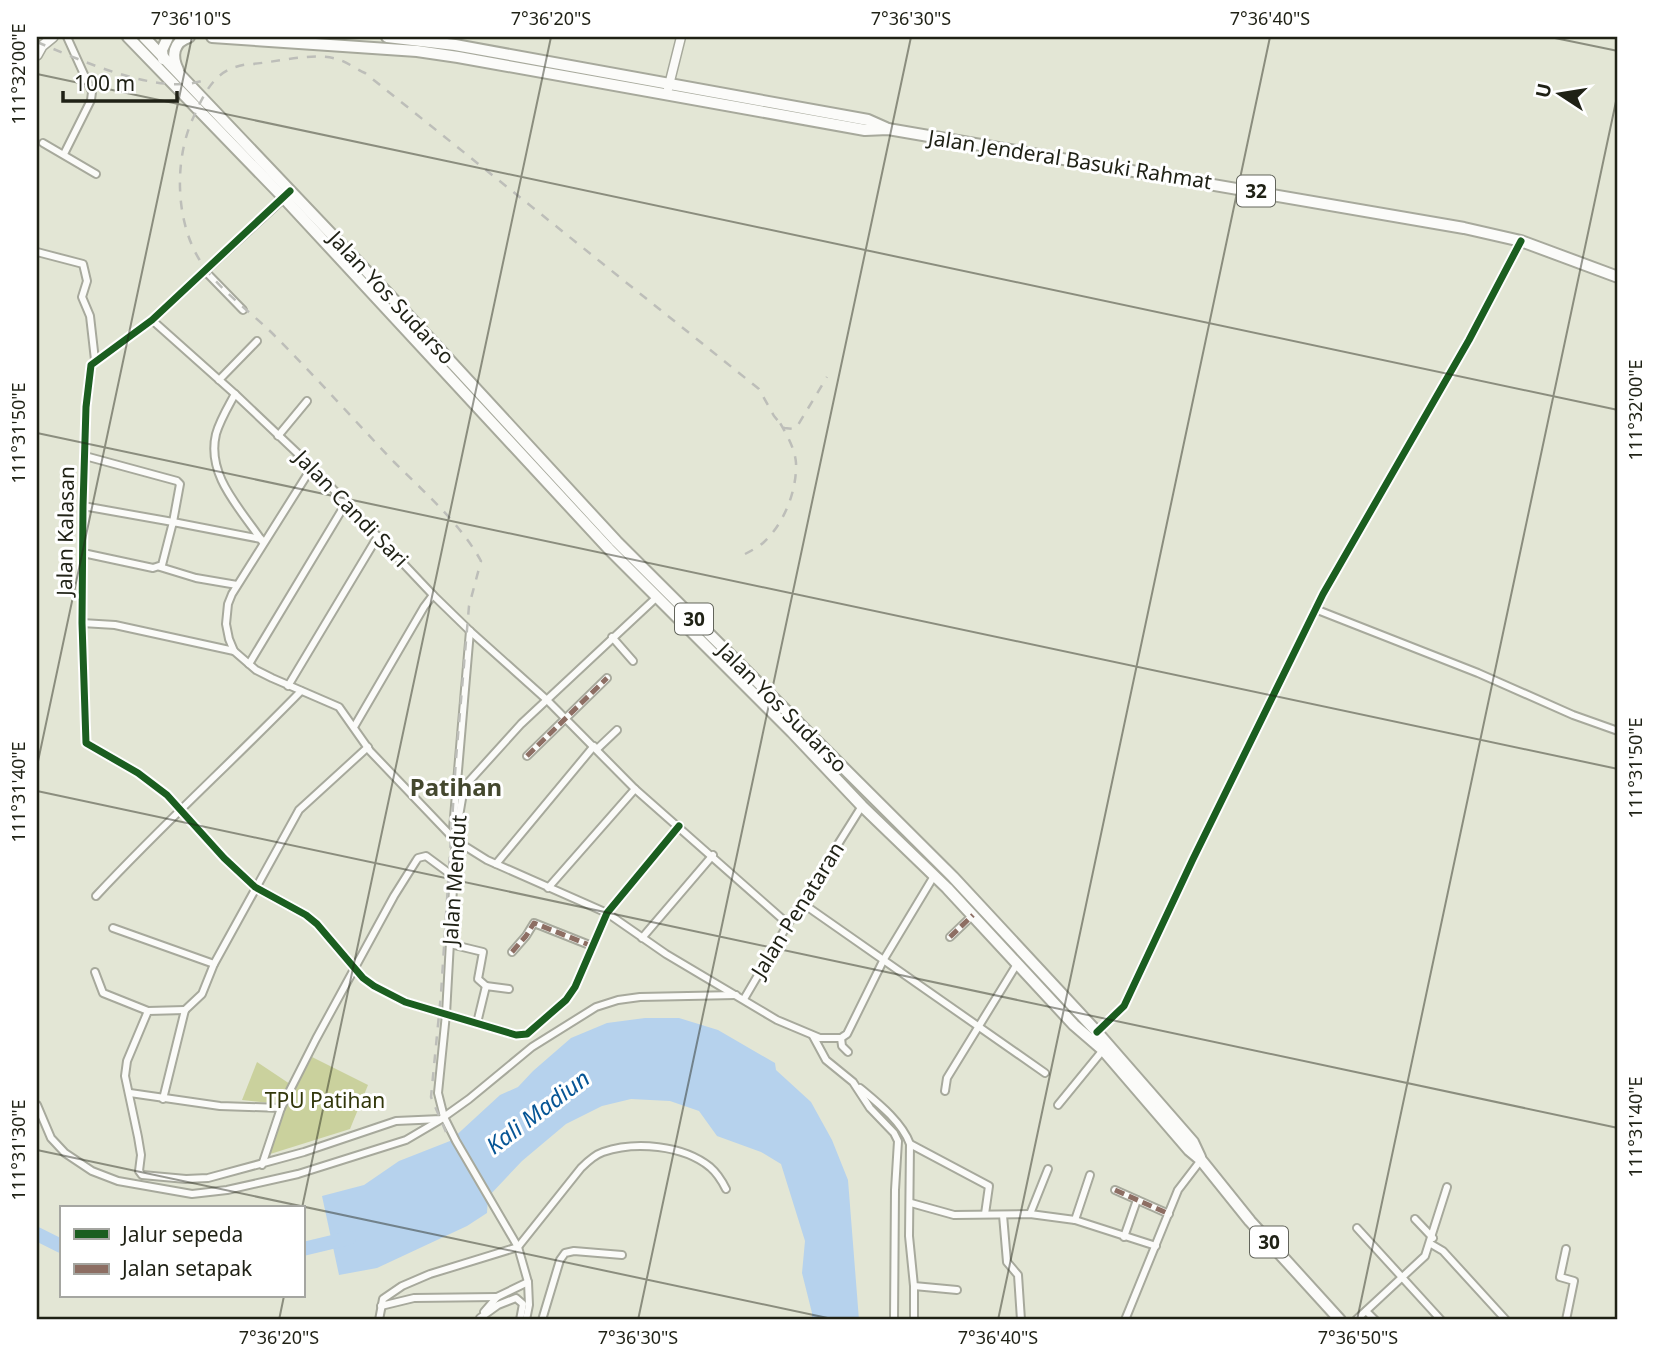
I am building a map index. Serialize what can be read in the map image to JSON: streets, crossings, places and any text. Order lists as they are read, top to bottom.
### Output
{
  "streets": {
    "highway": [
      "Jalan Jenderal Basuki Rahmat",
      "32",
      "Jalan Yos Sudarso",
      "30"
    ],
    "street": [
      "Jalan Candi Sari",
      "Jalan Kalasan",
      "Jalan Mendut",
      "Jalan Penataran"
    ]
  },
  "crossings": [
    ["Jalan Yos Sudarso", "30"],
    ["Jalan Yos Sudarso", "Jalan Mendut"],
    ["Jalan Yos Sudarso", "Jalan Penataran"],
    ["Jalan Candi Sari", "Jalan Mendut"],
    ["Jalan Candi Sari", "Jalan Penataran"],
    ["Jalan Mendut", "Jalan Penataran"]
  ],
  "districts": ["Patihan"],
  "water": ["Kali Madiun"],
  "parks": ["TPU Patihan"],
  "legend": ["Jalur sepeda", "Jalan setapak"],
  "scale_bar": "100 m",
  "north": "left",
  "coordinates": [
    "7°36'10\"S",
    "7°36'20\"S",
    "7°36'30\"S",
    "7°36'40\"S",
    "111°32'00\"E",
    "111°31'50\"E",
    "111°31'40\"E",
    "111°31'30\"E",
    "7°36'50\"S"
  ]
}
